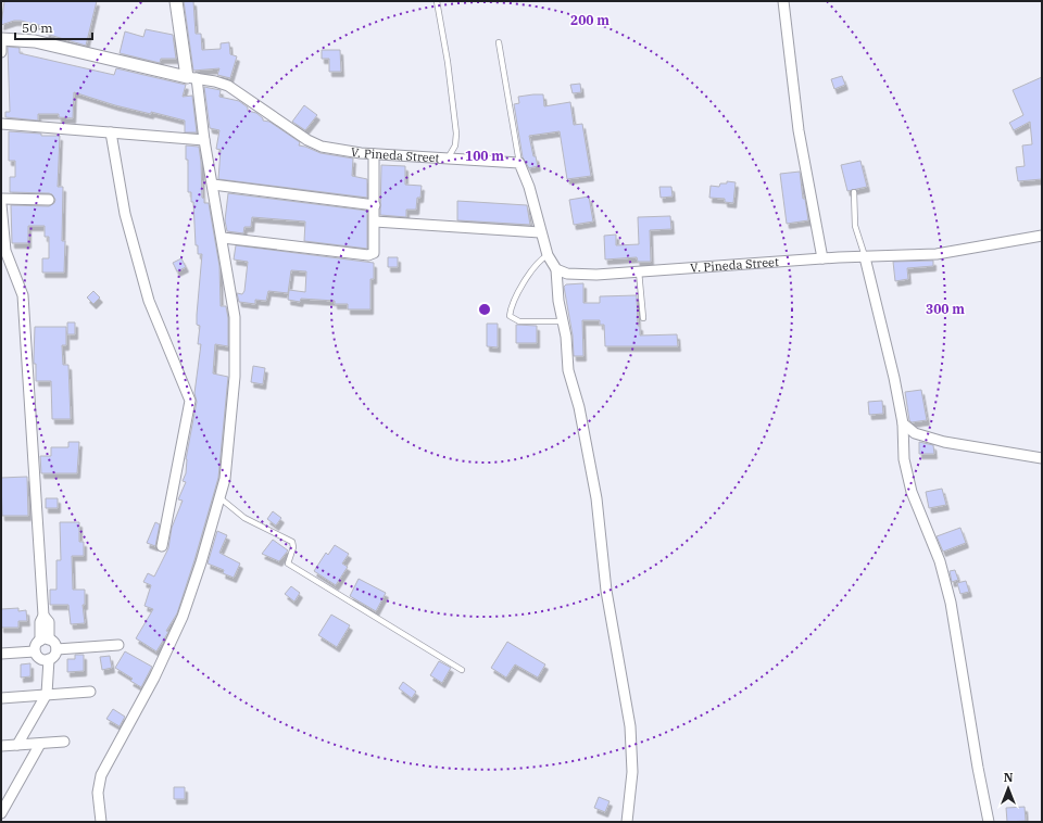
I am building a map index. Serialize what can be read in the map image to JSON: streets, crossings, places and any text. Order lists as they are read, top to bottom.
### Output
{
  "streets": {
    "street": ["V. Pineda Street"]
  },
  "scale_bar": "50 m",
  "north": "top",
  "rings": ["200 m", "100 m", "300 m"]
}
